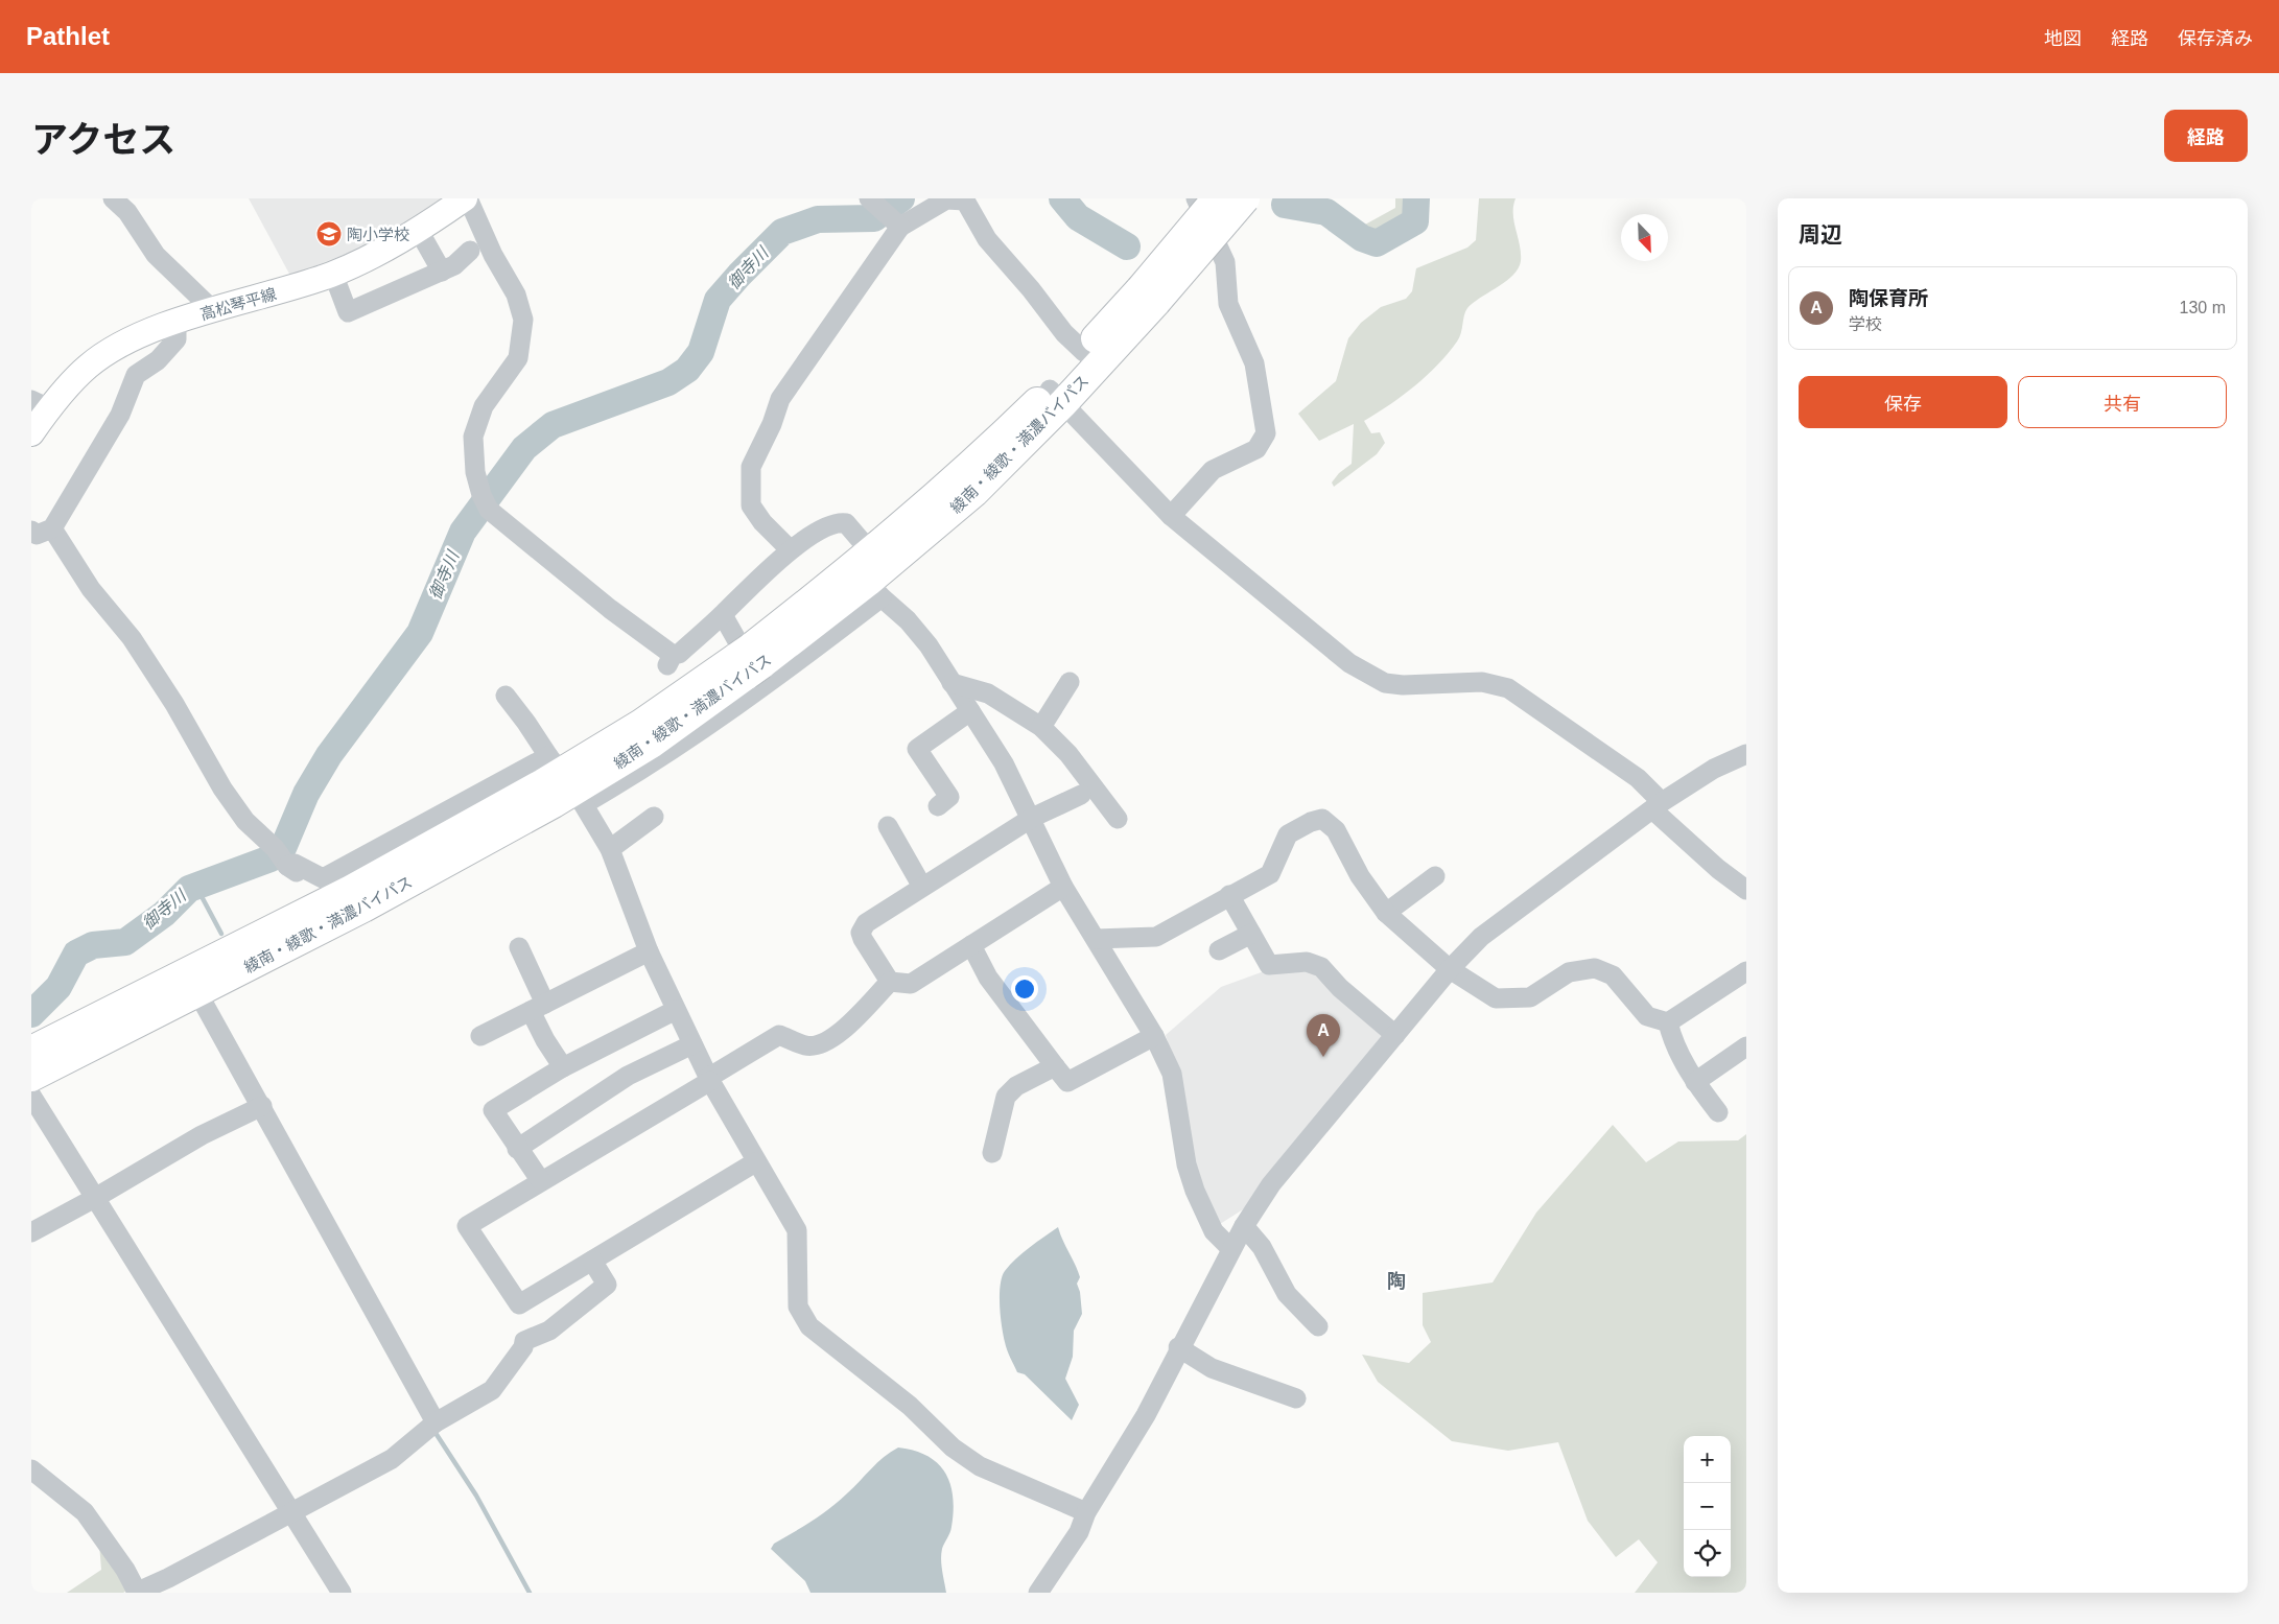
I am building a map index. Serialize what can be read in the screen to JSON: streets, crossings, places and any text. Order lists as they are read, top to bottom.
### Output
{
  "streets": {
    "highway": ["綾南・綾歌・満濃バイパス"],
    "main road": ["高松琴平線"]
  },
  "districts": ["陶"],
  "water": ["御寺川"],
  "places": {
    "school or university": ["陶小学校"]
  },
  "north": "bottom right",
  "page": {
    "header": "Pathlet",
    "nav": ["地図", "経路", "保存済み"],
    "title": "アクセス",
    "buttons": [
      "経路",
      ["保存", "共有"]
    ],
    "heading": "周辺",
    "list": [
      {
        "mark": "A",
        "name": "陶保育所",
        "note": "学校",
        "value": "130 m"
      }
    ],
    "pins": "A",
    "map_buttons": ["+", "−"]
  }
}
